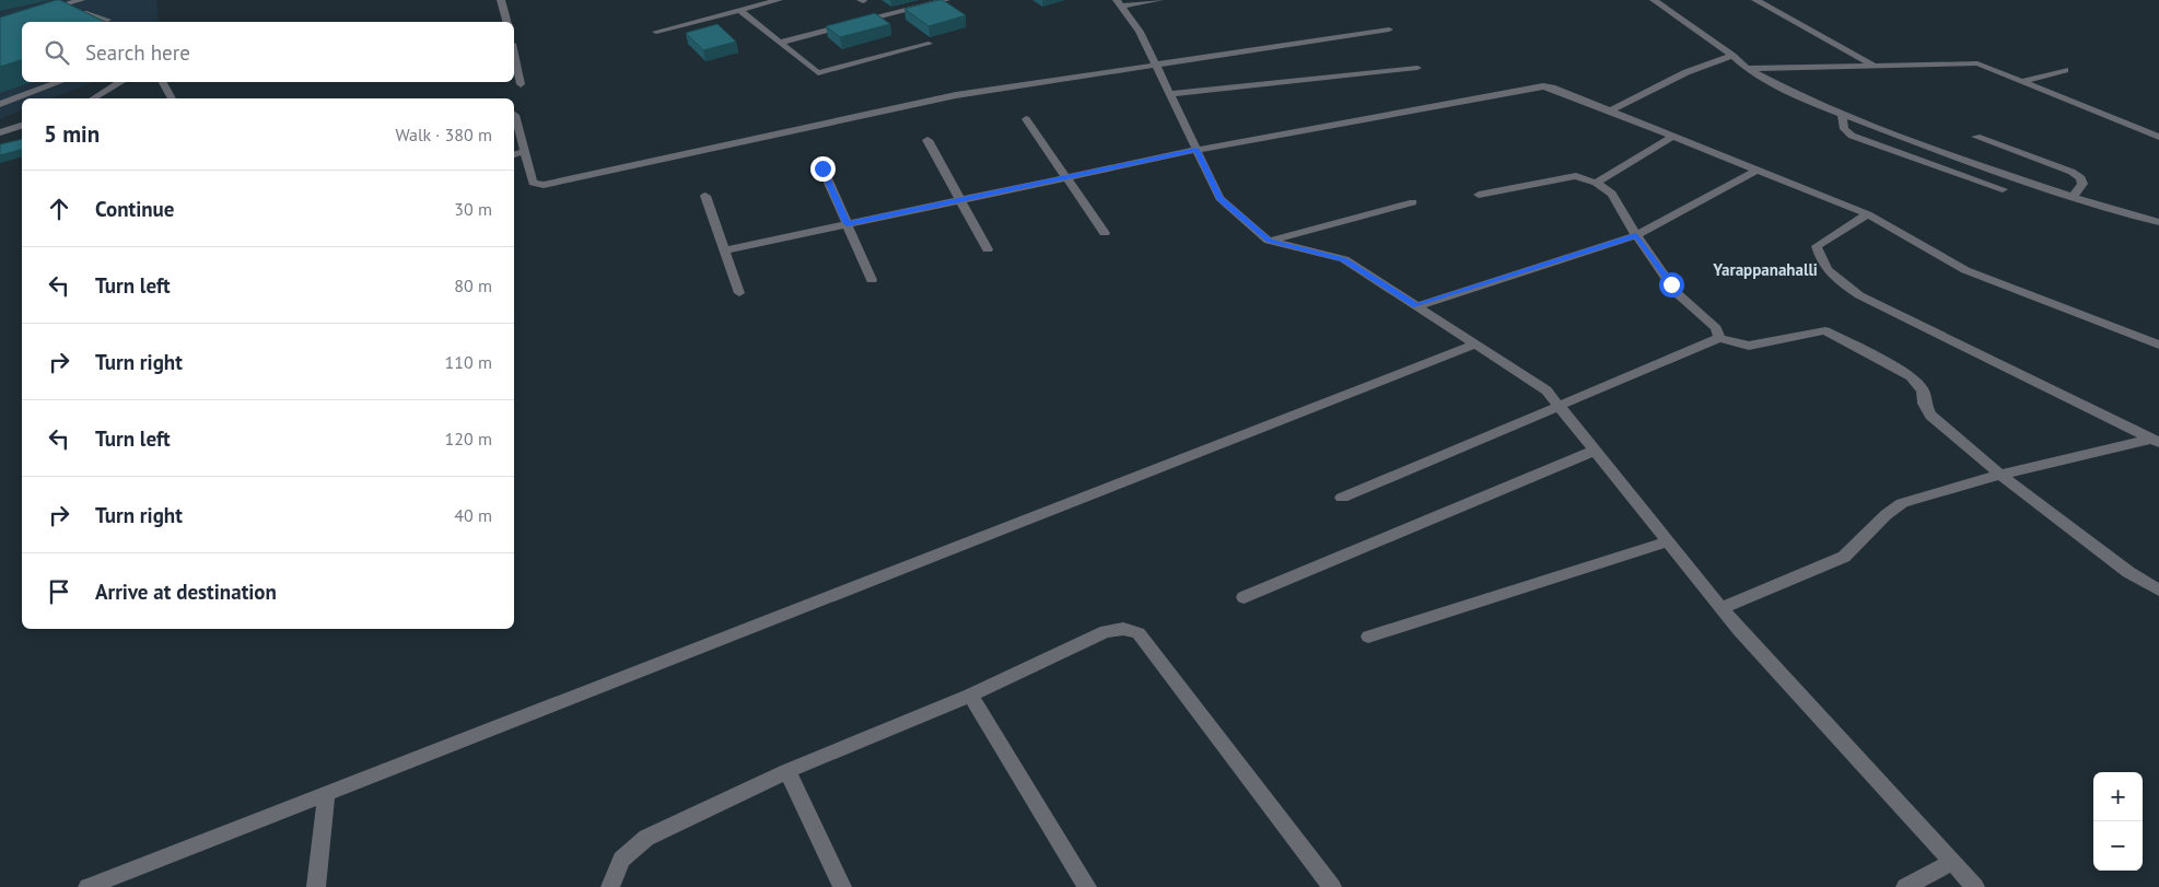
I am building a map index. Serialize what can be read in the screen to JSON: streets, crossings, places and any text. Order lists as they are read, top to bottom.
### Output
{
  "districts": ["Yarappanahalli"],
  "page": {
    "search": "Search here",
    "heading": ["5 min", "Walk · 380 m"],
    "list": [
      ["Continue", "30 m"],
      ["Turn left", "80 m"],
      ["Turn right", "110 m"],
      ["Turn left", "120 m"],
      ["Turn right", "40 m"],
      "Arrive at destination"
    ],
    "map_buttons": ["+", "−"]
  }
}
